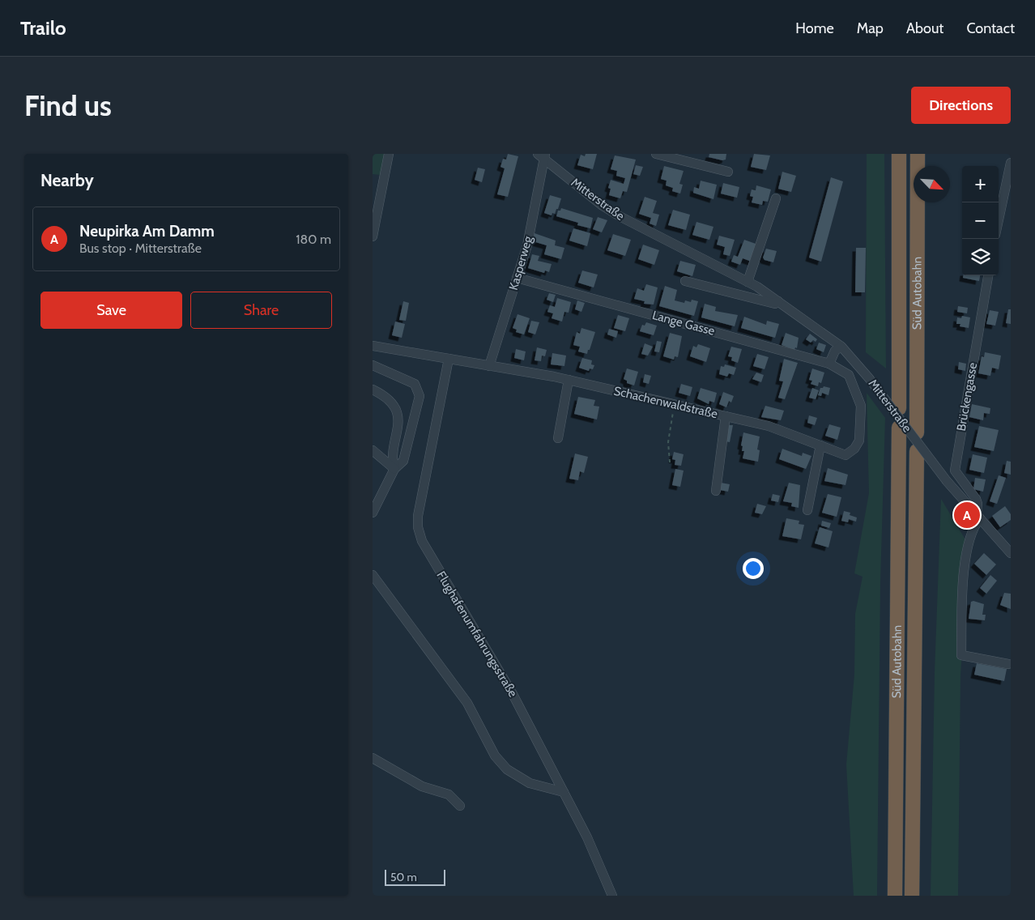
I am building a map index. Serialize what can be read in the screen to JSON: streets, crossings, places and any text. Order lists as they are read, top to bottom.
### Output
{
  "streets": {
    "highway": ["Süd Autobahn"],
    "street": [
      "Mitterstraße",
      "Kasperweg",
      "Lange Gasse",
      "Brückengasse",
      "Schachenwaldstraße",
      "Flughafenumfahrungsstraße"
    ]
  },
  "crossings": [
    ["Mitterstraße", "Kasperweg"],
    ["Mitterstraße", "Brückengasse"],
    ["Kasperweg", "Lange Gasse"],
    ["Kasperweg", "Schachenwaldstraße"],
    ["Lange Gasse", "Schachenwaldstraße"],
    ["Schachenwaldstraße", "Flughafenumfahrungsstraße"]
  ],
  "scale_bar": "50 m",
  "north": "bottom right",
  "page": {
    "header": "Trailo",
    "nav": [
      "Home",
      "Map",
      "About",
      "Contact"
    ],
    "buttons": [
      "Directions",
      ["Save", "Share"]
    ],
    "title": "Find us",
    "heading": "Nearby",
    "map_buttons": ["+", "−"],
    "list": [
      {
        "mark": "A",
        "name": "Neupirka Am Damm",
        "note": "Bus stop · Mitterstraße",
        "value": "180 m"
      }
    ],
    "pins": "A",
    "scale": "50 m"
  }
}
